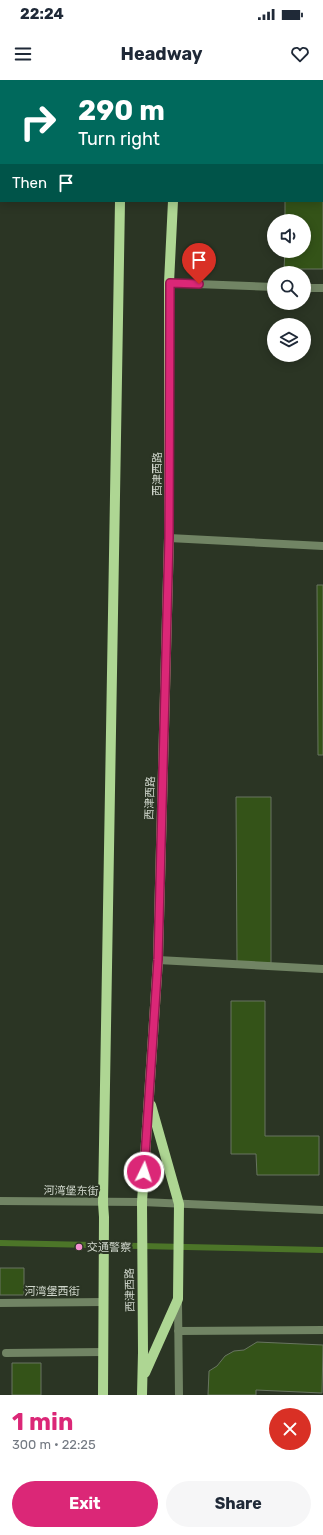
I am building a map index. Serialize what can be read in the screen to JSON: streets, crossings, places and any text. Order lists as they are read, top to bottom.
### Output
{
  "streets": {
    "main road": ["西津西路"],
    "street": ["河湾堡东街", "河湾堡西街"]
  },
  "crossings": [
    ["西津西路", "河湾堡东街"]
  ],
  "places": ["交通警察"],
  "page": {
    "status": "22:24",
    "header": "Headway",
    "turn": ["290 m", "Turn right"],
    "then": "Then",
    "heading": ["1 min", "300 m · 22:25"],
    "buttons": ["Exit", "Share"]
  }
}
